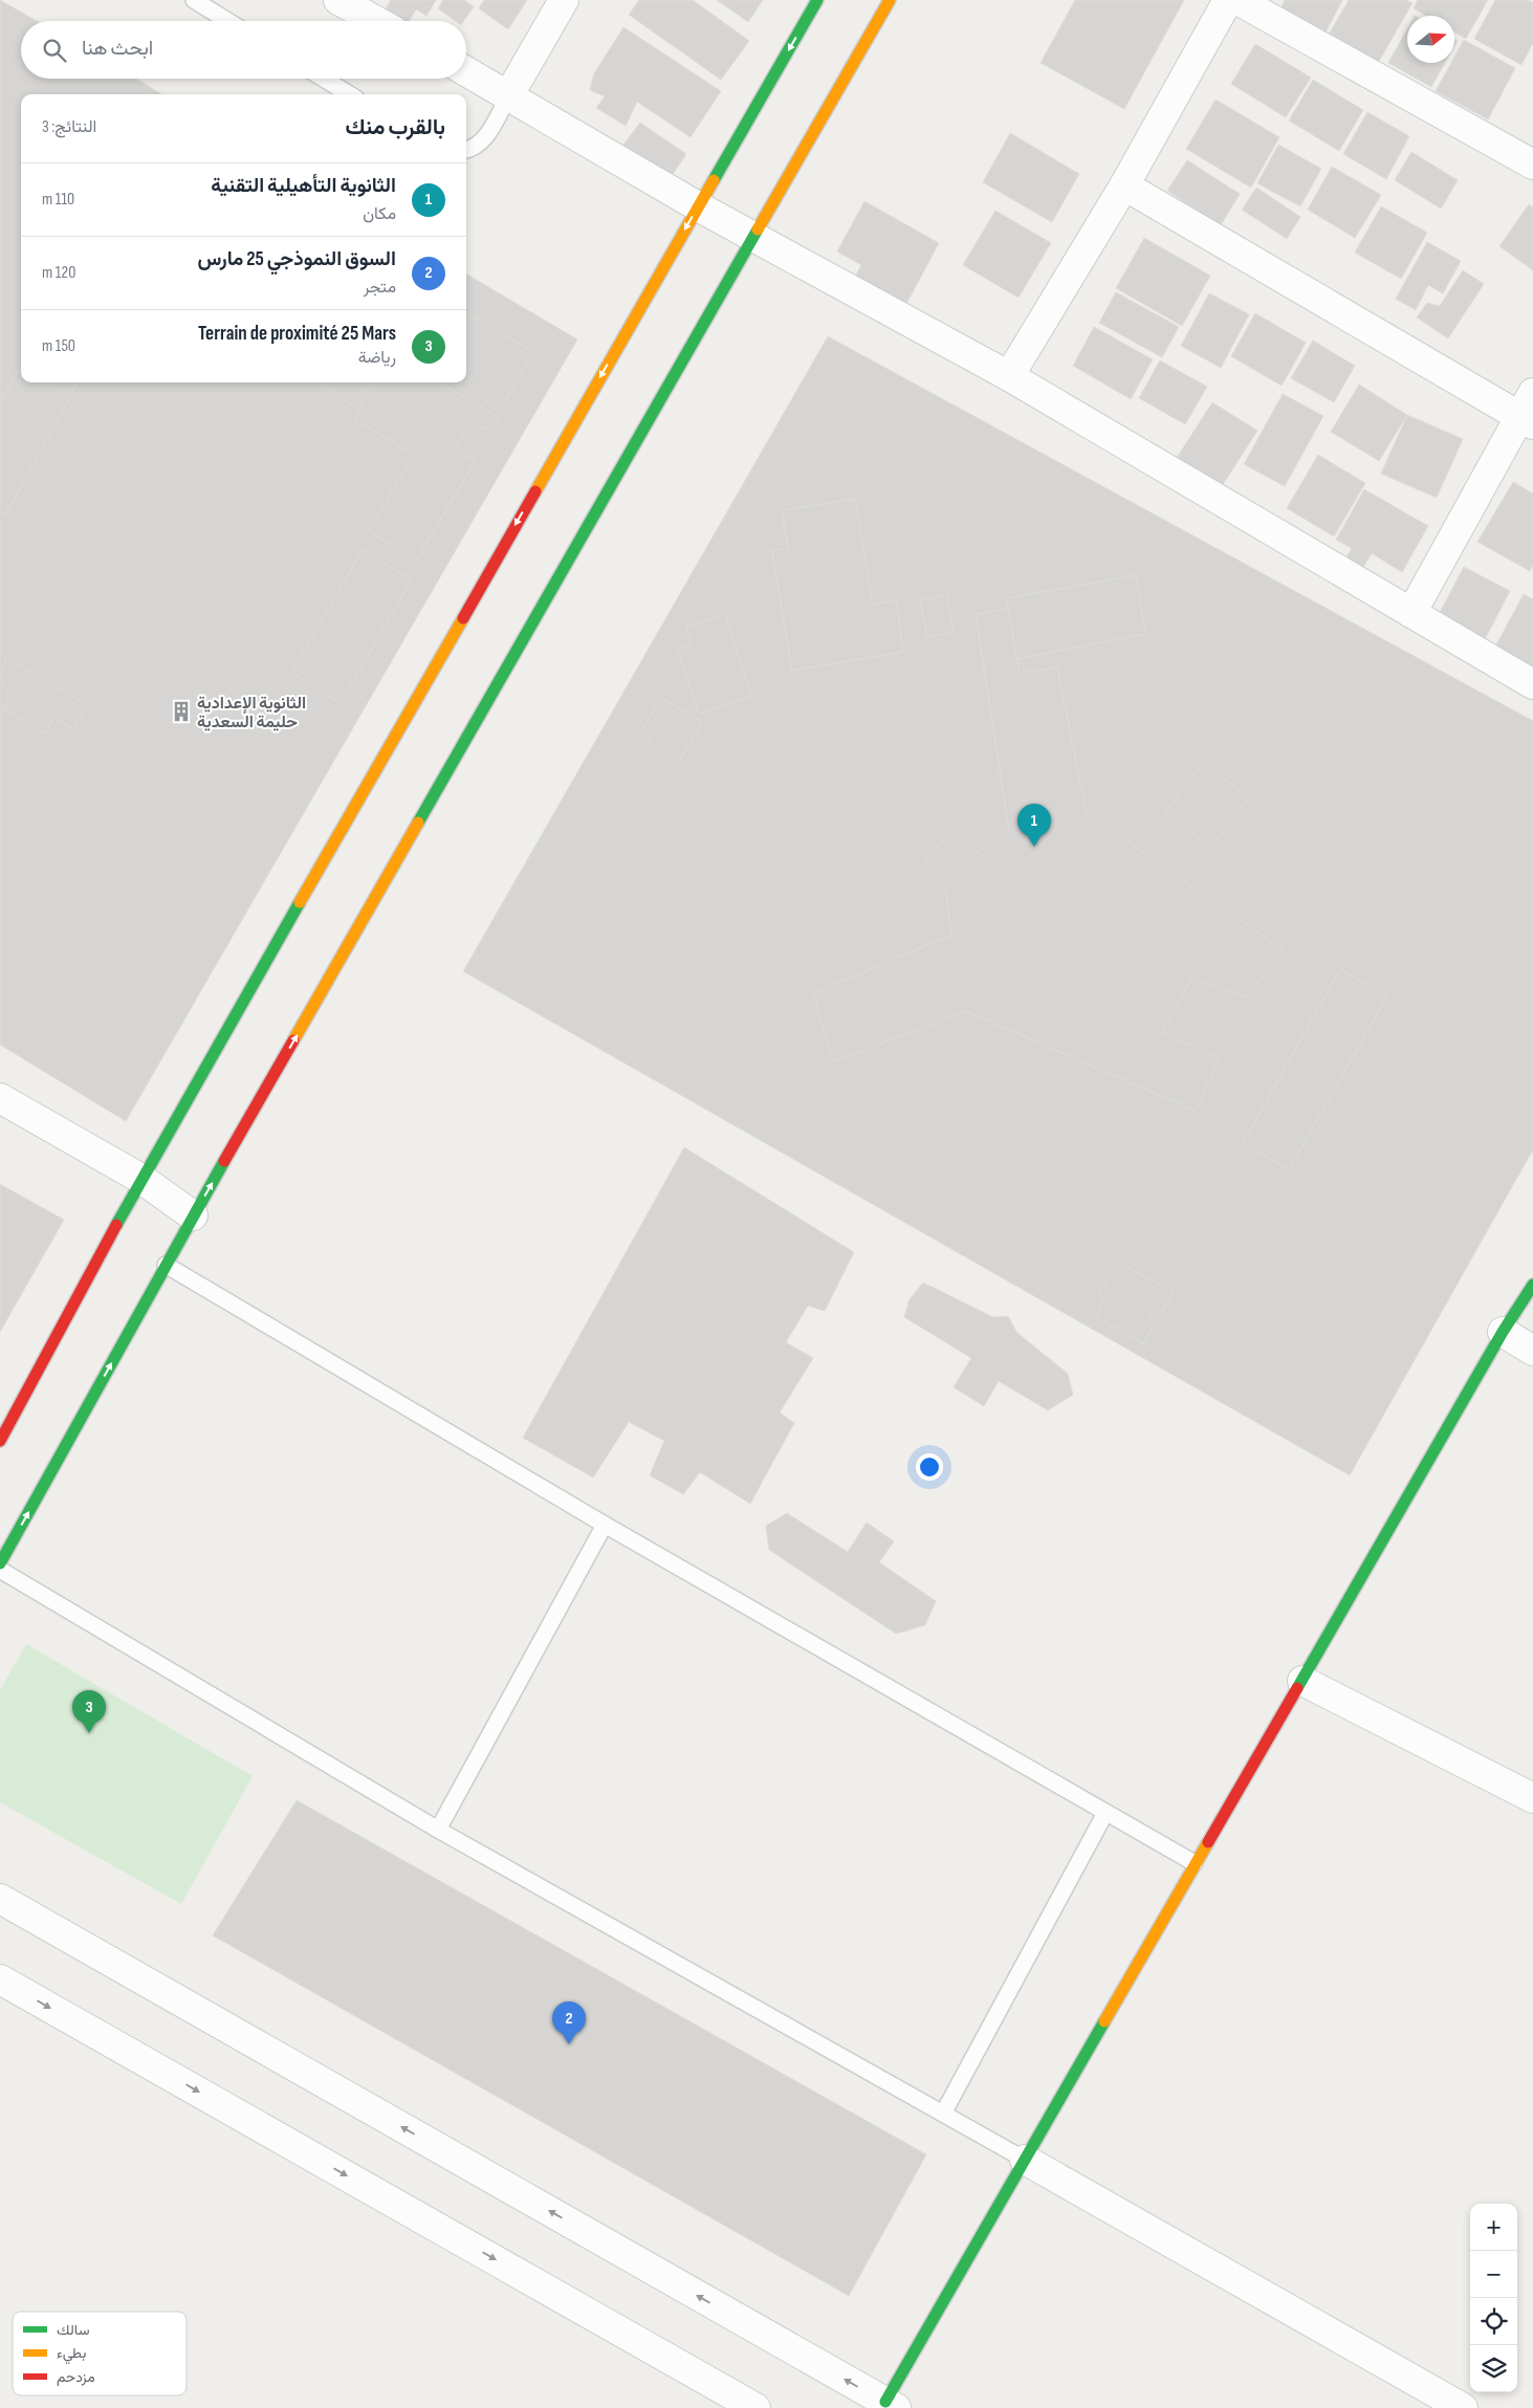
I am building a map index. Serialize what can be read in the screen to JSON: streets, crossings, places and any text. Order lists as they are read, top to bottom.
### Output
{
  "places": {
    "building": ["الثانوية الإعدادية حليمة السعدية"]
  },
  "legend": ["سالك", "بطيء", "مزدحم"],
  "north": "right",
  "page": {
    "search": "ابحث هنا",
    "heading": ["بالقرب منك", "النتائج: 3"],
    "list": [
      {
        "mark": "1",
        "name": "الثانوية التأهيلية التقنية",
        "note": "مكان",
        "value": "110 m"
      },
      {
        "mark": "2",
        "name": "السوق النموذجي 25 مارس",
        "note": "متجر",
        "value": "120 m"
      },
      {
        "mark": "3",
        "name": "Terrain de proximité 25 Mars",
        "note": "رياضة",
        "value": "150 m"
      }
    ],
    "pins": ["1", "3", "2"],
    "map_buttons": ["+", "−"]
  }
}
